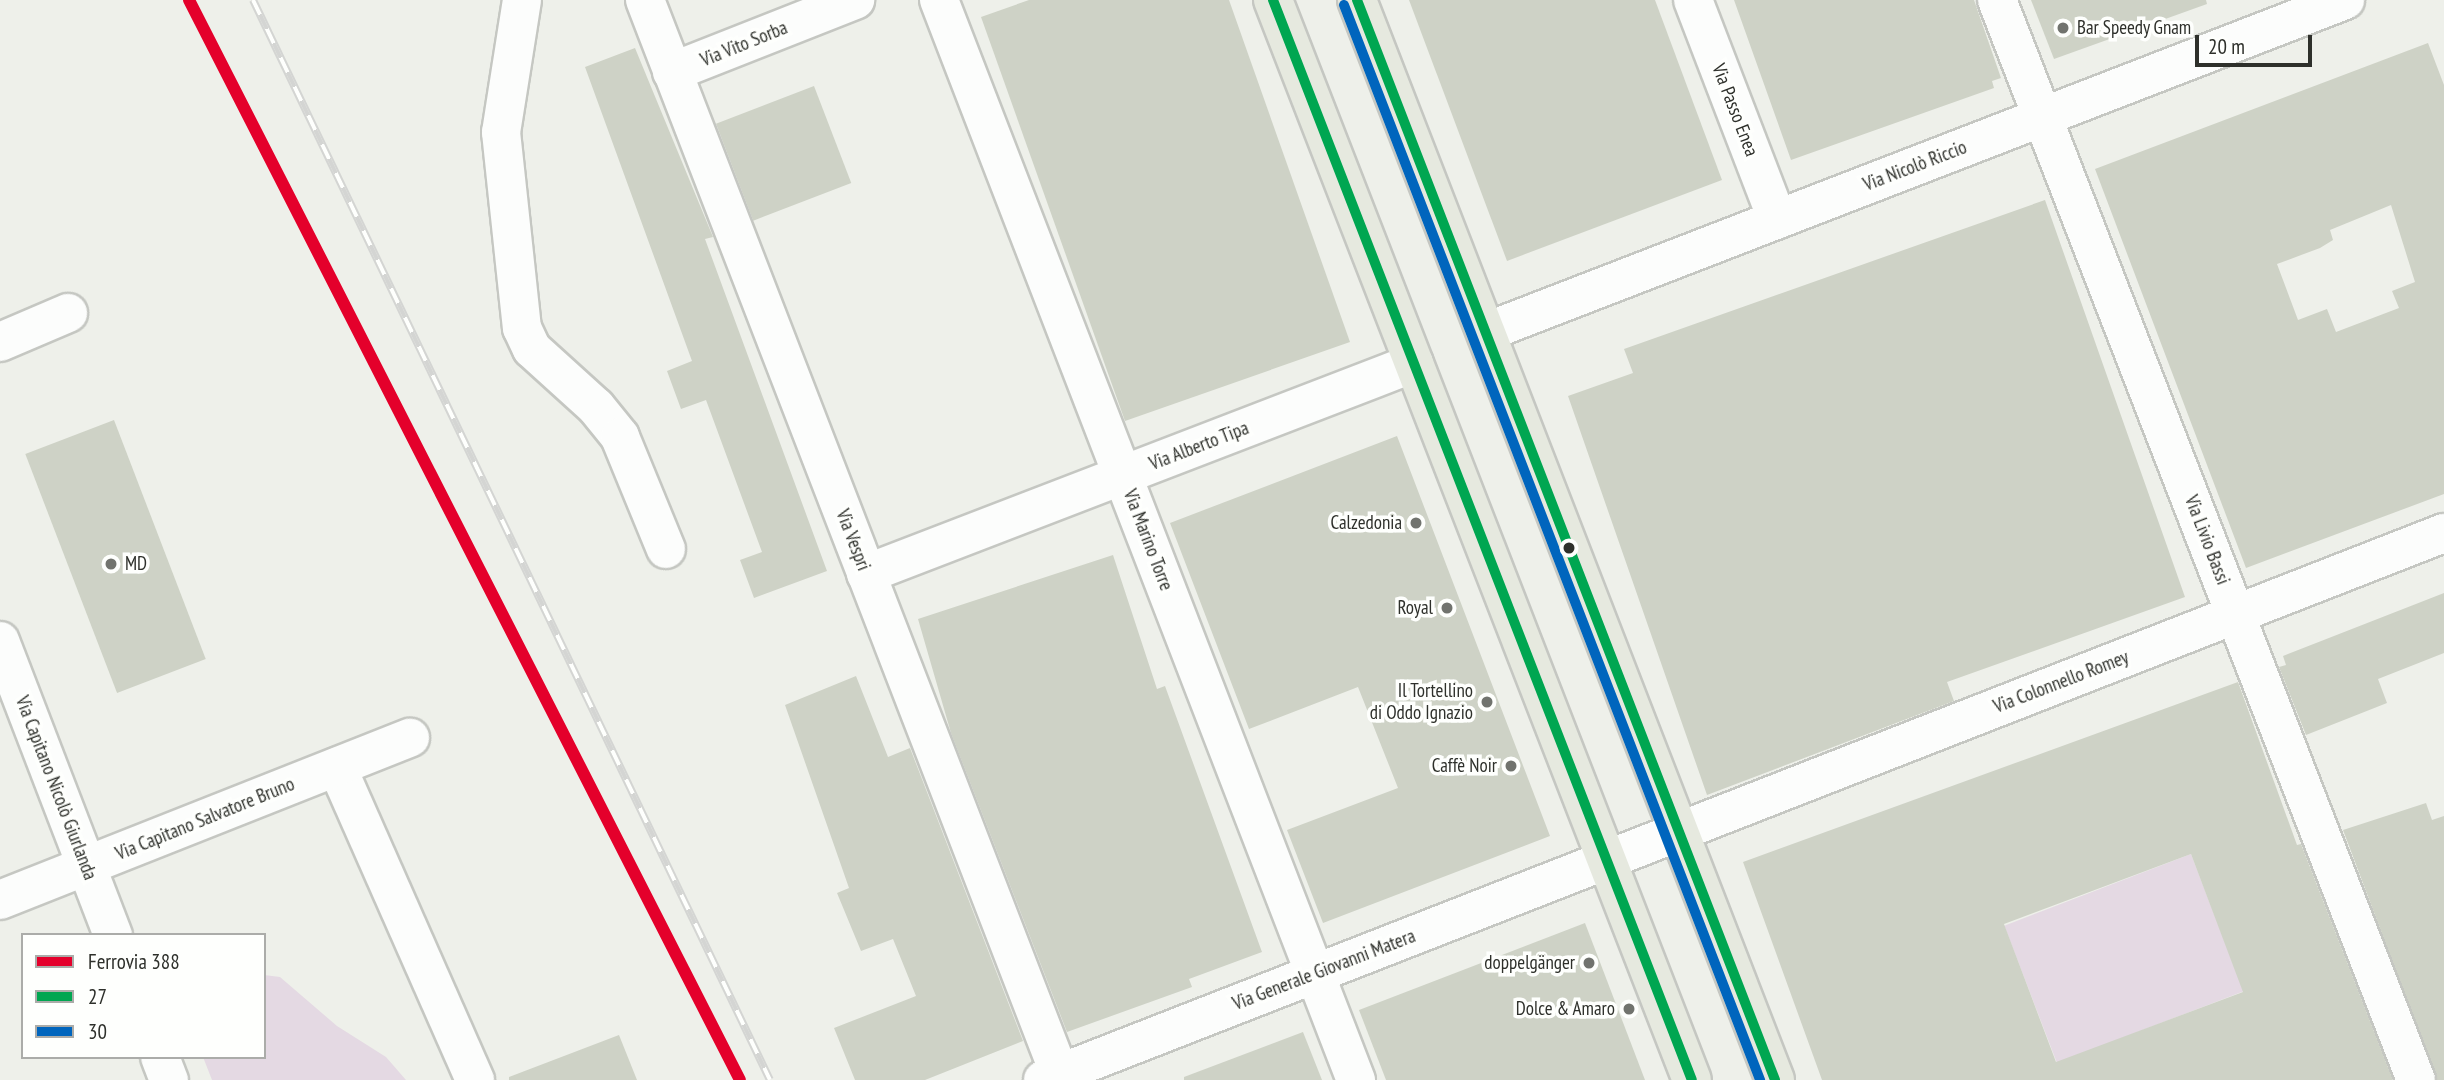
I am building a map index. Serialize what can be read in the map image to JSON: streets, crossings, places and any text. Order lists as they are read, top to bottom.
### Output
{
  "streets": {
    "street": [
      "Via Vito Sorba",
      "Via Passo Enea",
      "Via Nicolò Riccio",
      "Via Alberto Tipa",
      "Via Vespri",
      "Via Marino Torre",
      "Via Livio Bassi",
      "Via Colonnello Romey",
      "Via Capitano Nicolò Giurlanda",
      "Via Capitano Salvatore Bruno",
      "Via Generale Giovanni Matera"
    ]
  },
  "crossings": [
    ["Via Vito Sorba", "Via Vespri"],
    ["Via Passo Enea", "Via Nicolò Riccio"],
    ["Via Nicolò Riccio", "Via Livio Bassi"],
    ["Via Alberto Tipa", "Via Vespri"],
    ["Via Alberto Tipa", "Via Marino Torre"],
    ["Via Vespri", "Via Generale Giovanni Matera"],
    ["Via Marino Torre", "Via Generale Giovanni Matera"],
    ["Via Livio Bassi", "Via Colonnello Romey"],
    ["Via Colonnello Romey", "Via Generale Giovanni Matera"],
    ["Via Capitano Nicolò Giurlanda", "Via Capitano Salvatore Bruno"]
  ],
  "places": [
    "Bar Speedy Gnam",
    "Calzedonia",
    "MD",
    "Royal",
    "Il Tortellino di Oddo Ignazio",
    "Caffè Noir",
    "doppelgänger",
    "Dolce & Amaro"
  ],
  "lines": ["rail line 388", "transit line 27", "transit line 30"],
  "legend": ["Ferrovia 388", "27", "30"],
  "scale_bar": "20 m"
}
